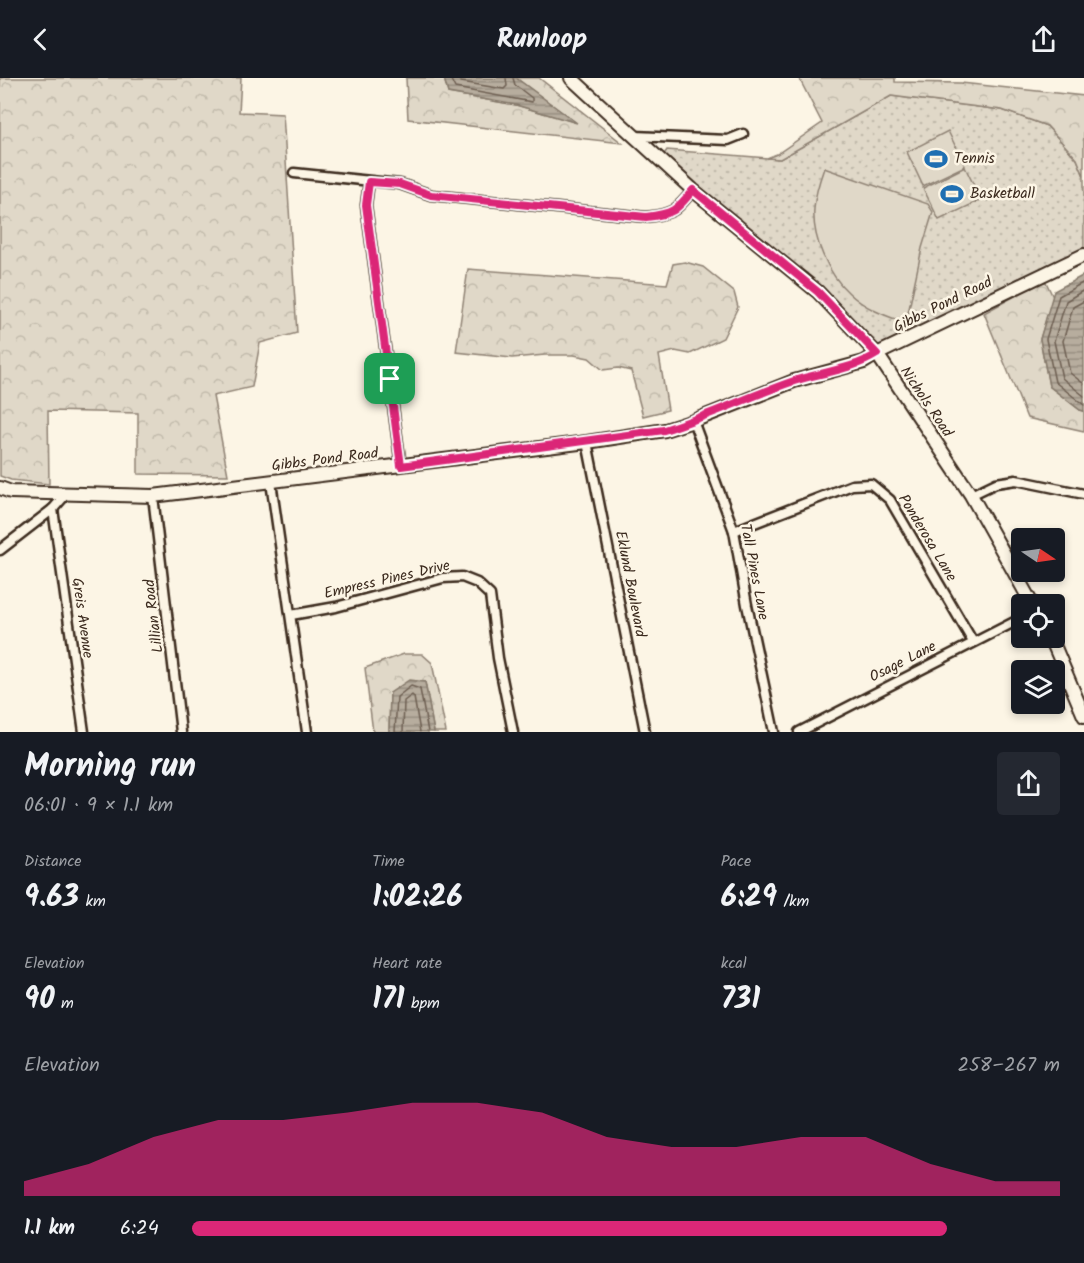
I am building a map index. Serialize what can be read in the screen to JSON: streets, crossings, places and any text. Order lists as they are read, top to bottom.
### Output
{
  "streets": {
    "street": [
      "Gibbs Pond Road",
      "Nichols Road",
      "Ponderosa Lane",
      "Tall Pines Lane",
      "Empress Pines Drive",
      "Eklund Boulevard",
      "Lillian Road",
      "Greis Avenue",
      "Osage Lane"
    ]
  },
  "crossings": [
    ["Gibbs Pond Road", "Nichols Road"],
    ["Gibbs Pond Road", "Tall Pines Lane"],
    ["Gibbs Pond Road", "Eklund Boulevard"],
    ["Gibbs Pond Road", "Lillian Road"],
    ["Ponderosa Lane", "Tall Pines Lane"],
    ["Ponderosa Lane", "Osage Lane"]
  ],
  "places": {
    "sports": ["Tennis", "Basketball"]
  },
  "north": "right",
  "page": {
    "header": "Runloop",
    "heading": ["Morning run", "06:01 · 9 × 1.1 km"],
    "stats": [
      ["Distance", "9.63 km"],
      ["Time", "1:02:26"],
      ["Pace", "6:29 /km"],
      ["Elevation", "90 m"],
      ["Heart rate", "171 bpm"],
      ["kcal", "731"]
    ],
    "chart": ["Elevation", "258–267 m"],
    "list": [
      {
        "name": "1.1 km",
        "note": "6:24"
      }
    ]
  }
}
